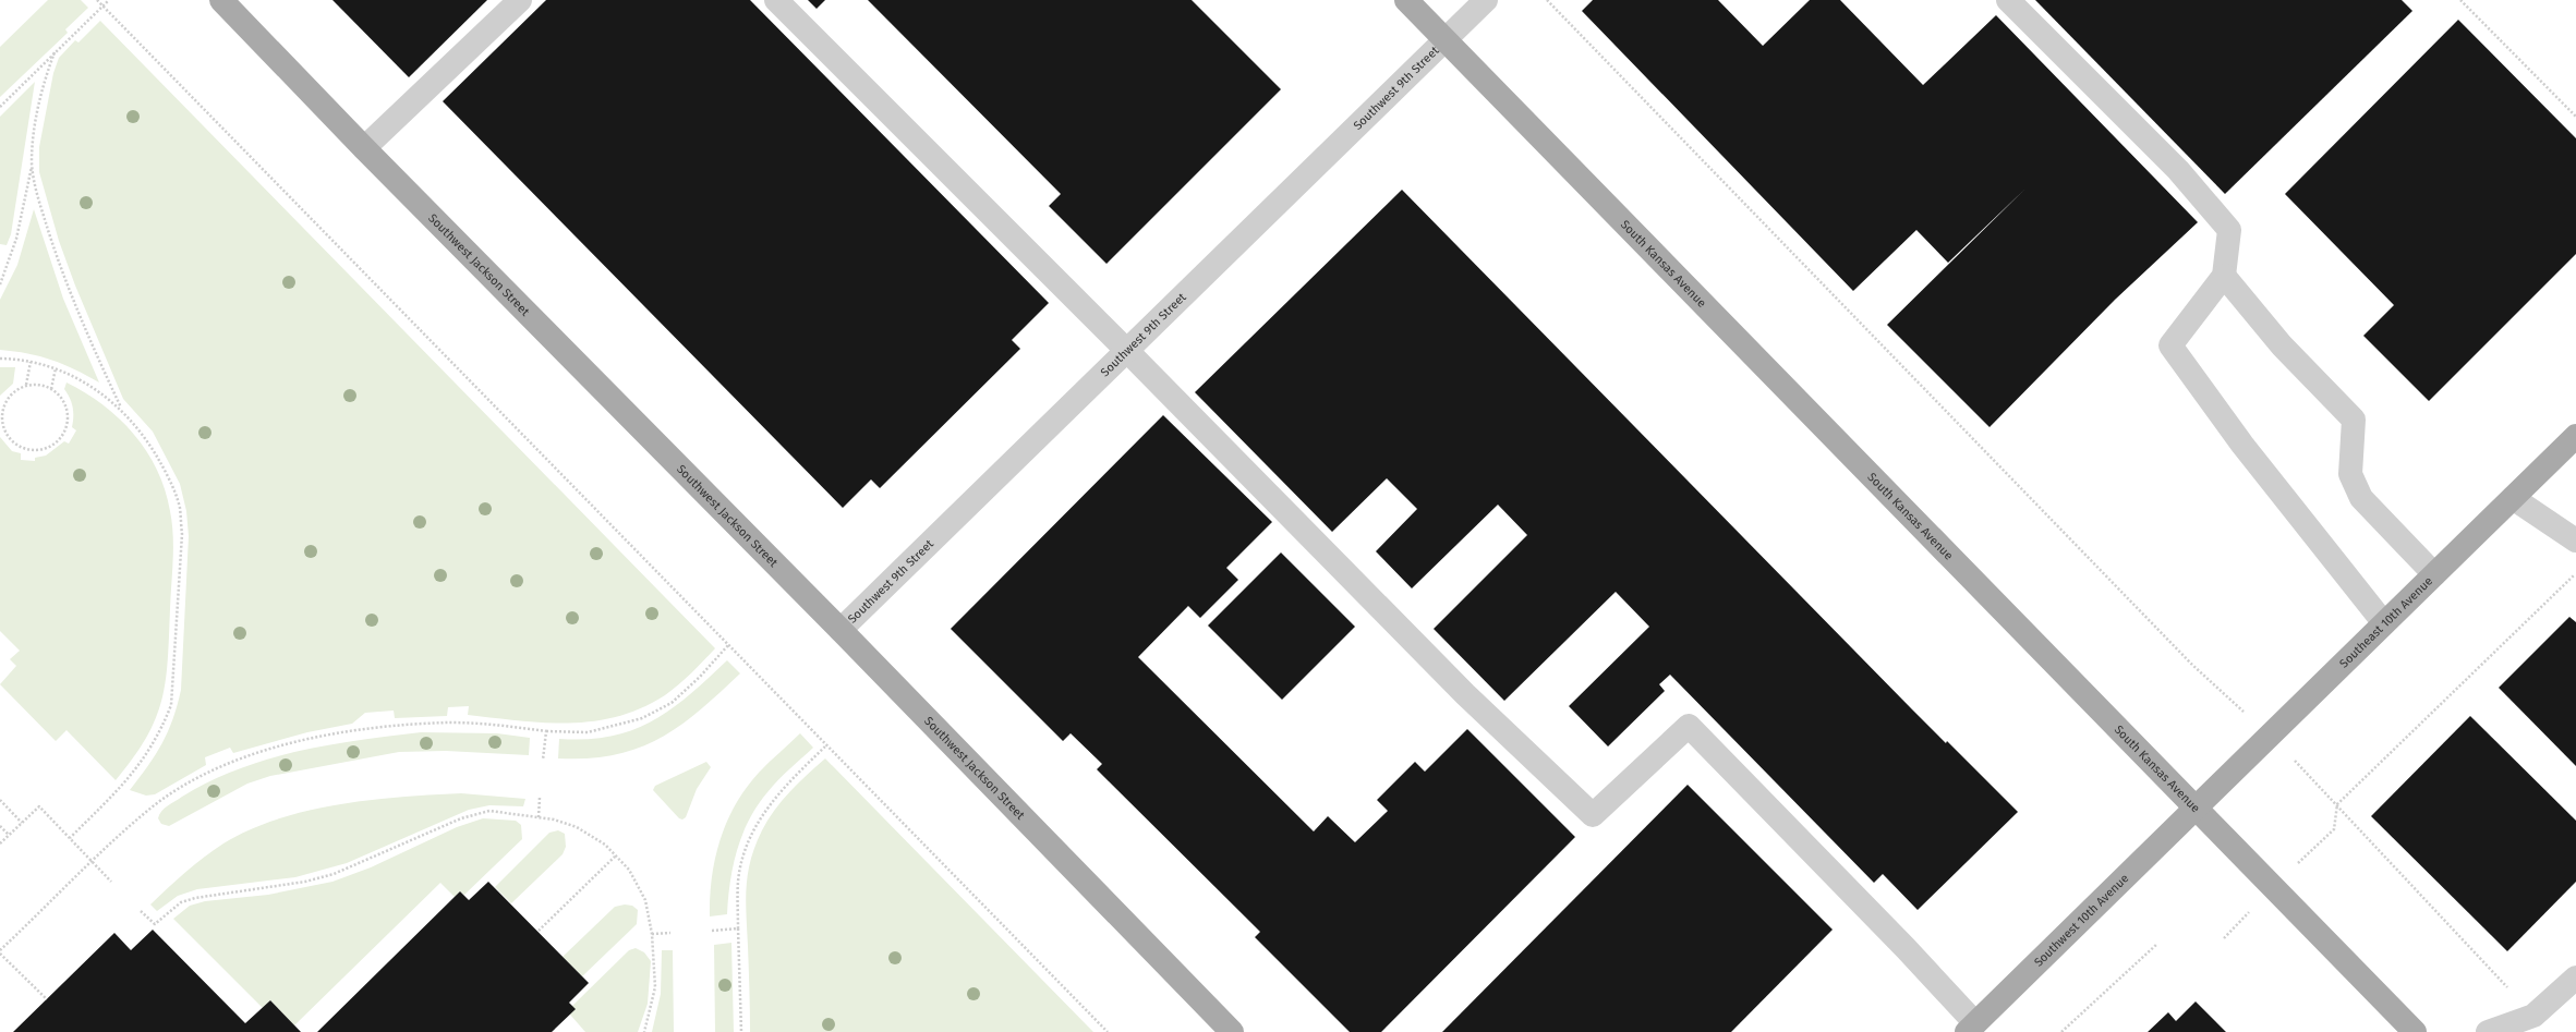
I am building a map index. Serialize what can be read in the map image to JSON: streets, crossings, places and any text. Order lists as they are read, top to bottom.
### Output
{
  "streets": {
    "main road": [
      "South Kansas Avenue",
      "Southwest Jackson Street",
      "Southeast 10th Avenue",
      "Southwest 10th Avenue"
    ],
    "street": ["Southwest 9th Street"]
  },
  "crossings": [
    ["Southwest 9th Street", "South Kansas Avenue"],
    ["Southwest 9th Street", "Southwest Jackson Street"],
    ["South Kansas Avenue", "Southeast 10th Avenue"],
    ["South Kansas Avenue", "Southwest 10th Avenue"],
    ["Southeast 10th Avenue", "Southwest 10th Avenue"]
  ]
}
